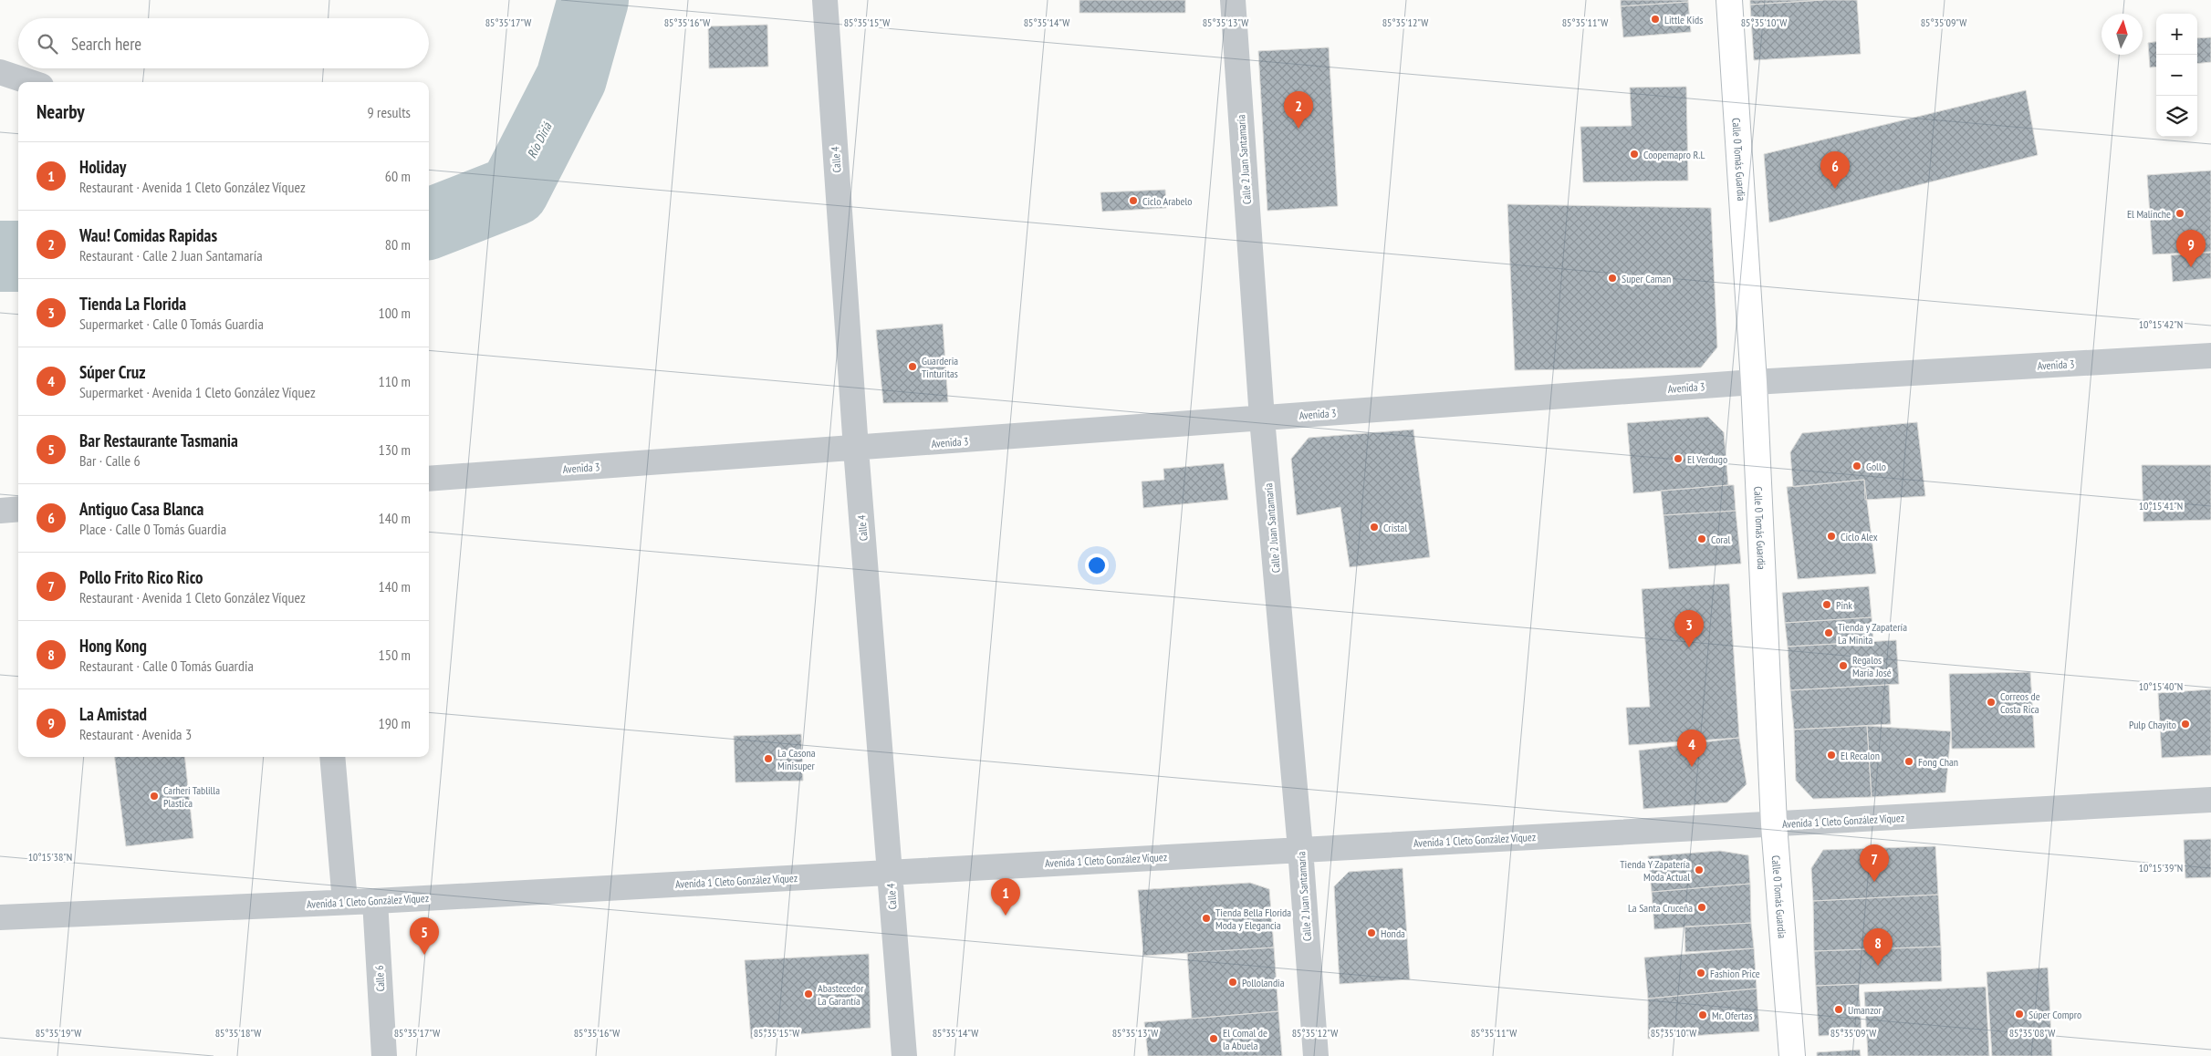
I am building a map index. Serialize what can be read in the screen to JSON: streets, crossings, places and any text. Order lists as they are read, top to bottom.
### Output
{
  "streets": {
    "street": [
      "Calle 4",
      "Calle 2 Juan Santamaría",
      "Calle 0 Tomás Guardia",
      "Avenida 3",
      "Avenida 1 Cleto González Víquez",
      "Calle 6"
    ]
  },
  "crossings": [
    ["Calle 4", "Avenida 3"],
    ["Calle 4", "Avenida 1 Cleto González Víquez"],
    ["Calle 2 Juan Santamaría", "Avenida 3"],
    ["Calle 2 Juan Santamaría", "Avenida 1 Cleto González Víquez"],
    ["Calle 0 Tomás Guardia", "Avenida 3"],
    ["Calle 0 Tomás Guardia", "Avenida 1 Cleto González Víquez"],
    ["Avenida 1 Cleto González Víquez", "Calle 6"]
  ],
  "water": ["Río Diriá"],
  "places": [
    "Little Kids",
    "Coopemapro R.L",
    "Ciclo Arabelo",
    "El Malinche",
    "Super Caman",
    "Guarderia Tinturitas",
    "El Verdugo",
    "Gollo",
    "Cristal",
    "Ciclo Alex",
    "Coral",
    "Pink",
    "Tienda y Zapatería La Minita",
    "Regalos María José",
    "Correos de Costa Rica",
    "Pulp Chayito",
    "El Recalon",
    "La Casona Minisuper",
    "Fong Chan",
    "Carheri Tablilla Plastica",
    "Tienda Y Zapatería Moda Actual",
    "La Santa Cruceña",
    "Tienda Bella Florida Moda y Elegancia",
    "Honda",
    "Fashion Price",
    "Pollolandia",
    "Abastecedor La Garantía",
    "Umanzor",
    "Súper Compro",
    "Mr. Ofertas",
    "El Comal de la Abuela"
  ],
  "north": "top",
  "page": {
    "map_buttons": ["+", "−"],
    "search": "Search here",
    "heading": ["Nearby", "9 results"],
    "pins": [
      "2",
      "6",
      "9",
      "3",
      "4",
      "7",
      "1",
      "5",
      "8"
    ],
    "list": [
      {
        "mark": "1",
        "name": "Holiday",
        "note": "Restaurant · Avenida 1 Cleto González Víquez",
        "value": "60 m"
      },
      {
        "mark": "2",
        "name": "Wau! Comidas Rapidas",
        "note": "Restaurant · Calle 2 Juan Santamaría",
        "value": "80 m"
      },
      {
        "mark": "3",
        "name": "Tienda La Florida",
        "note": "Supermarket · Calle 0 Tomás Guardia",
        "value": "100 m"
      },
      {
        "mark": "4",
        "name": "Súper Cruz",
        "note": "Supermarket · Avenida 1 Cleto González Víquez",
        "value": "110 m"
      },
      {
        "mark": "5",
        "name": "Bar Restaurante Tasmania",
        "note": "Bar · Calle 6",
        "value": "130 m"
      },
      {
        "mark": "6",
        "name": "Antiguo Casa Blanca",
        "note": "Place · Calle 0 Tomás Guardia",
        "value": "140 m"
      },
      {
        "mark": "7",
        "name": "Pollo Frito Rico Rico",
        "note": "Restaurant · Avenida 1 Cleto González Víquez",
        "value": "140 m"
      },
      {
        "mark": "8",
        "name": "Hong Kong",
        "note": "Restaurant · Calle 0 Tomás Guardia",
        "value": "150 m"
      },
      {
        "mark": "9",
        "name": "La Amistad",
        "note": "Restaurant · Avenida 3",
        "value": "190 m"
      }
    ]
  },
  "coordinates": [
    "85°35'17\"W",
    "85°35'16\"W",
    "85°35'15\"W",
    "85°35'14\"W",
    "85°35'13\"W",
    "85°35'12\"W",
    "85°35'11\"W",
    "85°35'10\"W",
    "85°35'09\"W",
    "10°15'42\"N",
    "10°15'41\"N",
    "10°15'40\"N",
    "10°15'38\"N",
    "10°15'39\"N",
    "85°35'19\"W",
    "85°35'18\"W",
    "85°35'08\"W"
  ]
}
